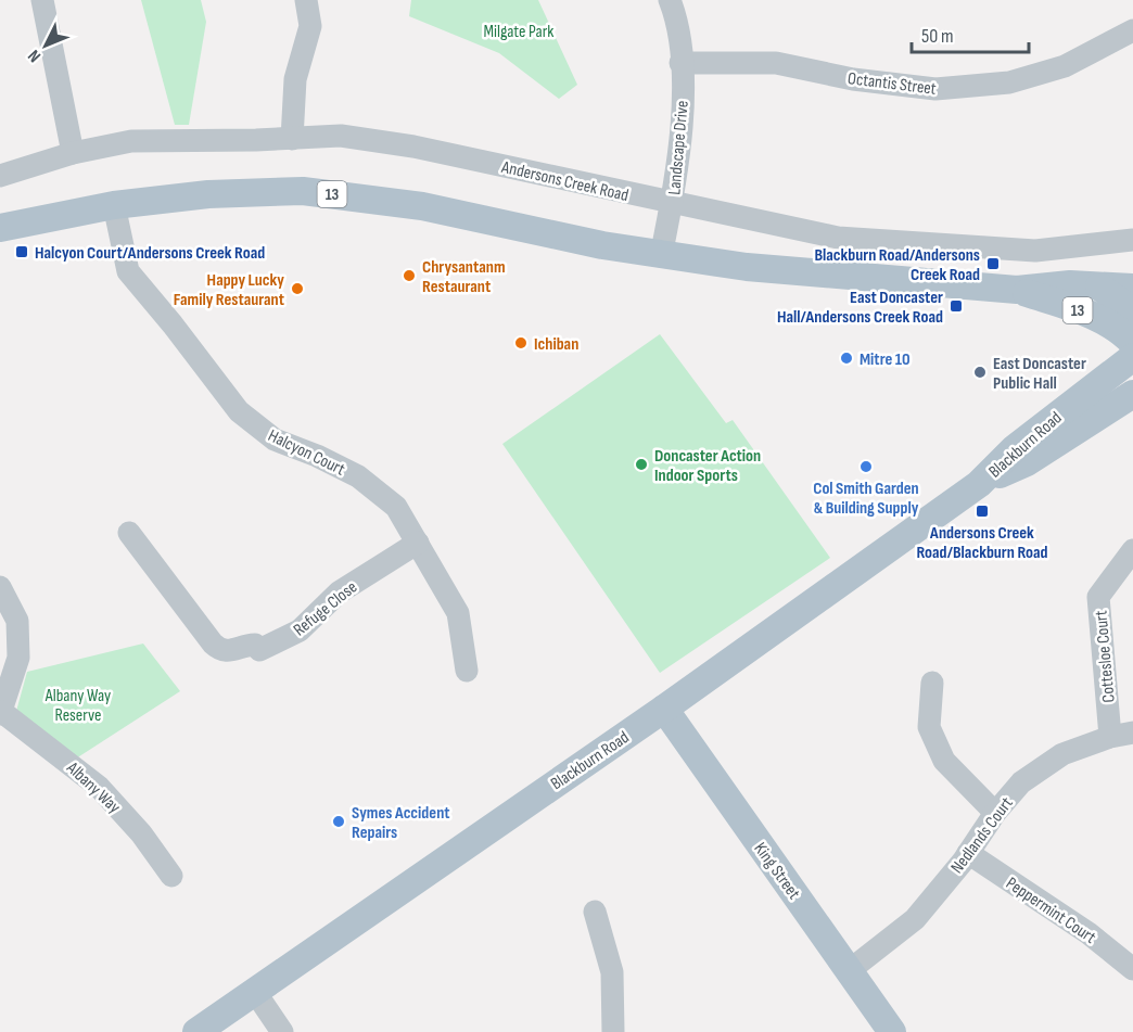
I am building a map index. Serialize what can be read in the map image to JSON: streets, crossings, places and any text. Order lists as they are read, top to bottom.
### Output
{
  "streets": {
    "main road": ["13", "Blackburn Road", "King Street"],
    "street": [
      "Octantis Street",
      "Landscape Drive",
      "Andersons Creek Road",
      "Halcyon Court",
      "Refuge Close",
      "Cottesloe Court",
      "Albany Way",
      "Nedlands Court",
      "Peppermint Court"
    ]
  },
  "crossings": [
    ["Octantis Street", "Landscape Drive"],
    ["Landscape Drive", "Andersons Creek Road"],
    ["Landscape Drive", "13"],
    ["13", "Halcyon Court"],
    ["Blackburn Road", "King Street"],
    ["Halcyon Court", "Refuge Close"],
    ["Cottesloe Court", "Nedlands Court"],
    ["Nedlands Court", "King Street"],
    ["Nedlands Court", "Peppermint Court"]
  ],
  "parks": ["Milgate Park", "Albany Way Reserve"],
  "places": {
    "transit": [
      "Halcyon Court/Andersons Creek Road",
      "Blackburn Road/Andersons Creek Road",
      "East Doncaster Hall/Andersons Creek Road",
      "Andersons Creek Road/Blackburn Road"
    ],
    "other": [
      "Chrysantanm Restaurant",
      "Happy Lucky Family Restaurant",
      "Ichiban",
      "Mitre 10",
      "East Doncaster Public Hall",
      "Doncaster Action Indoor Sports",
      "Col Smith Garden & Building Supply",
      "Symes Accident Repairs"
    ]
  },
  "scale_bar": "50 m",
  "north": "bottom left"
}
